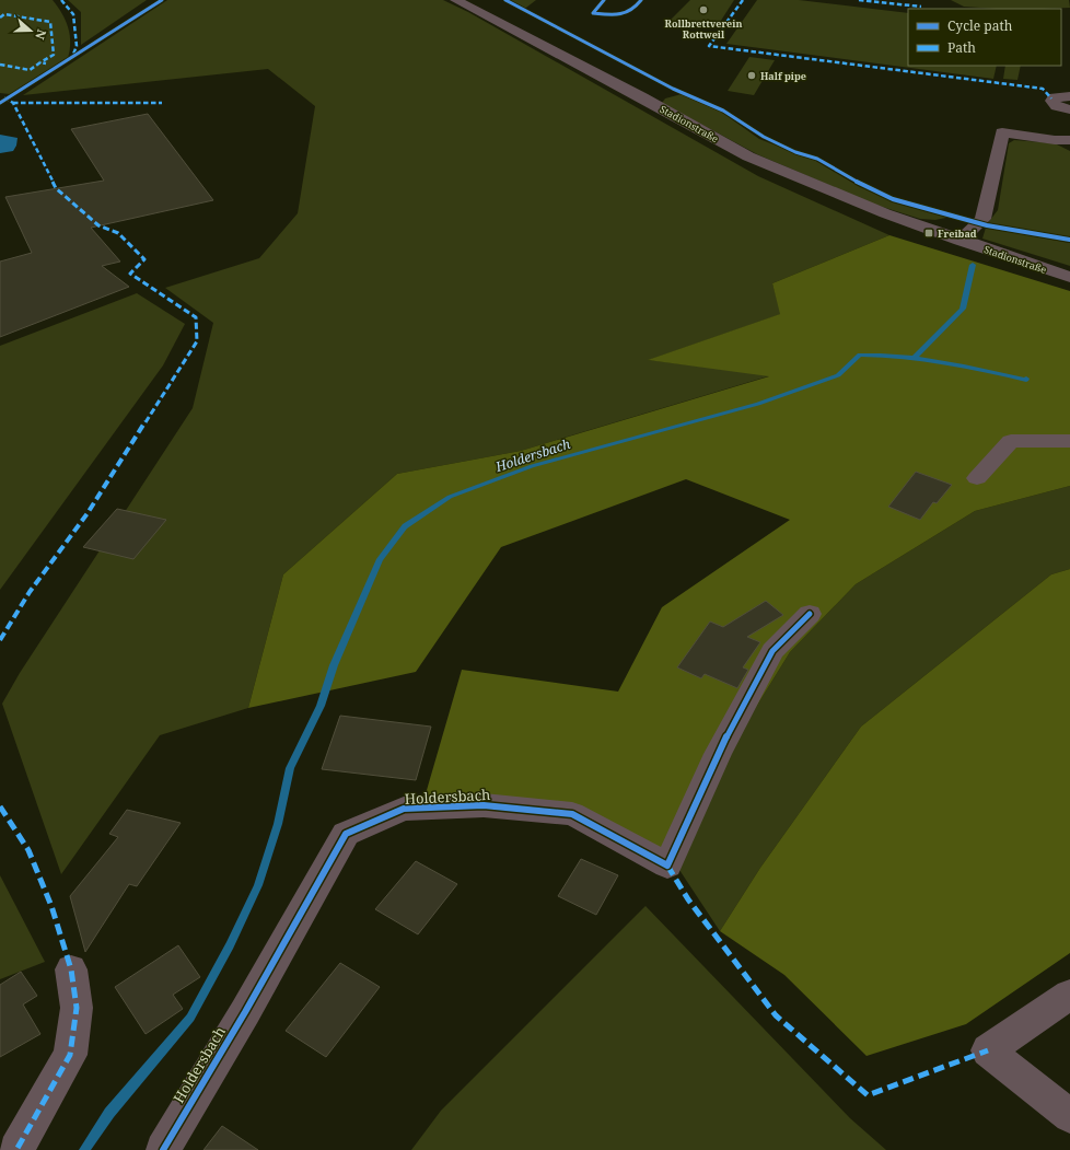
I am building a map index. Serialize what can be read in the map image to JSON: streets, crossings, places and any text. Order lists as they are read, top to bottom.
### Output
{
  "streets": {
    "street": ["Stadionstraße", "Holdersbach"]
  },
  "water": ["Holdersbach"],
  "places": {
    "other": ["Rollbrettverein Rottweil", "Half pipe"],
    "transit": ["Freibad"]
  },
  "legend": ["Cycle path", "Path"],
  "north": "right"
}
